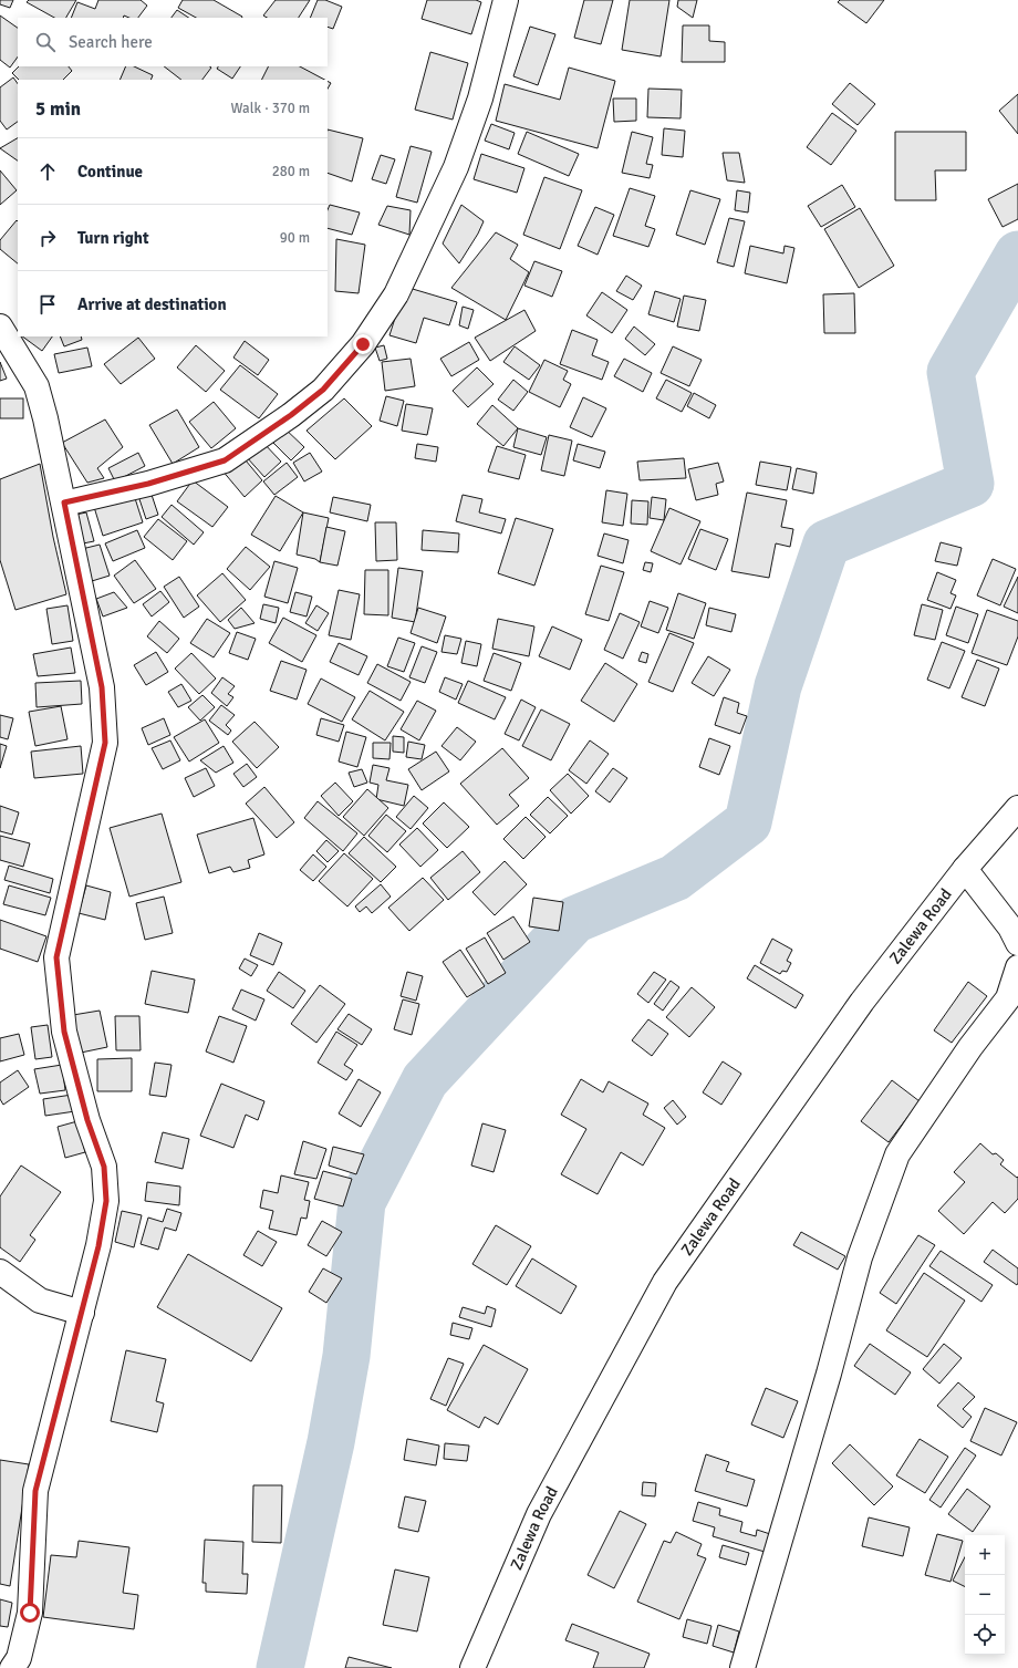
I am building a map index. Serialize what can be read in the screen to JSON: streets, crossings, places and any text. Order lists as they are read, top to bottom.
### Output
{
  "streets": {
    "main road": ["Zalewa Road"]
  },
  "page": {
    "search": "Search here",
    "heading": ["5 min", "Walk · 370 m"],
    "list": [
      ["Continue", "280 m"],
      ["Turn right", "90 m"],
      "Arrive at destination"
    ],
    "map_buttons": ["+", "−"]
  }
}
